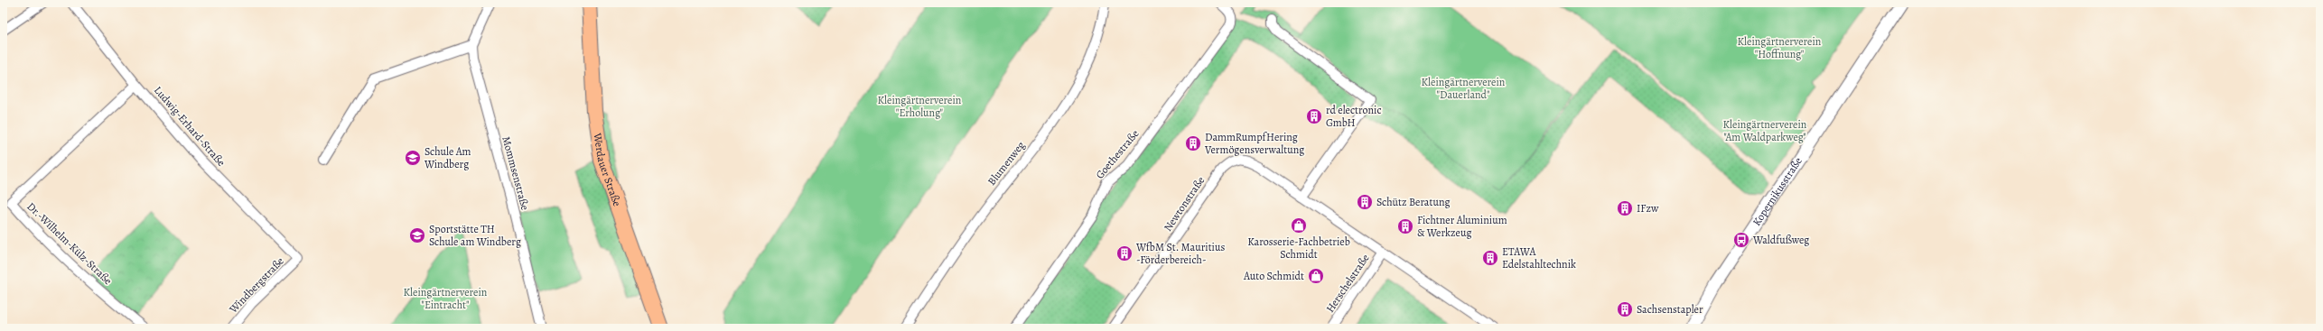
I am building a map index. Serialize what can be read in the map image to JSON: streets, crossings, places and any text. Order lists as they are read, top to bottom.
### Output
{
  "streets": {
    "main road": ["Werdauer Straße"],
    "street": [
      "Ludwig-Erhard-Straße",
      "Goethestraße",
      "Blumenweg",
      "Mommsenstraße",
      "Kopernikusstraße",
      "Newtonstraße",
      "Dr.-Wilhelm-Külz-Straße",
      "Herschelstraße",
      "Windbergstraße"
    ]
  },
  "crossings": [
    ["Ludwig-Erhard-Straße", "Dr.-Wilhelm-Külz-Straße"],
    ["Ludwig-Erhard-Straße", "Windbergstraße"],
    ["Newtonstraße", "Herschelstraße"]
  ],
  "parks": [
    "Kleingärtnerverein \"Hoffnung\"",
    "Kleingärtnerverein \"Dauerland\"",
    "Kleingärtnerverein \"Erholung\"",
    "Kleingärtnerverein \"Am Waldparkweg\"",
    "Kleingärtnerverein \"Eintracht\""
  ],
  "places": {
    "building": [
      "rd electronic GmbH",
      "DammRumpfHering Vermögensverwaltung",
      "Schütz Beratung",
      "IFzw",
      "Fichtner Aluminium & Werkzeug",
      "WfbM St. Mauritius -Förderbereich-",
      "ETAWA Edelstahltechnik",
      "Sachsenstapler"
    ],
    "school or university": ["Schule Am Windberg", "Sportstätte TH Schule am Windberg"],
    "shop": ["Karosserie-Fachbetrieb Schmidt", "Auto Schmidt"],
    "bus stop": ["Waldfußweg"]
  }
}
